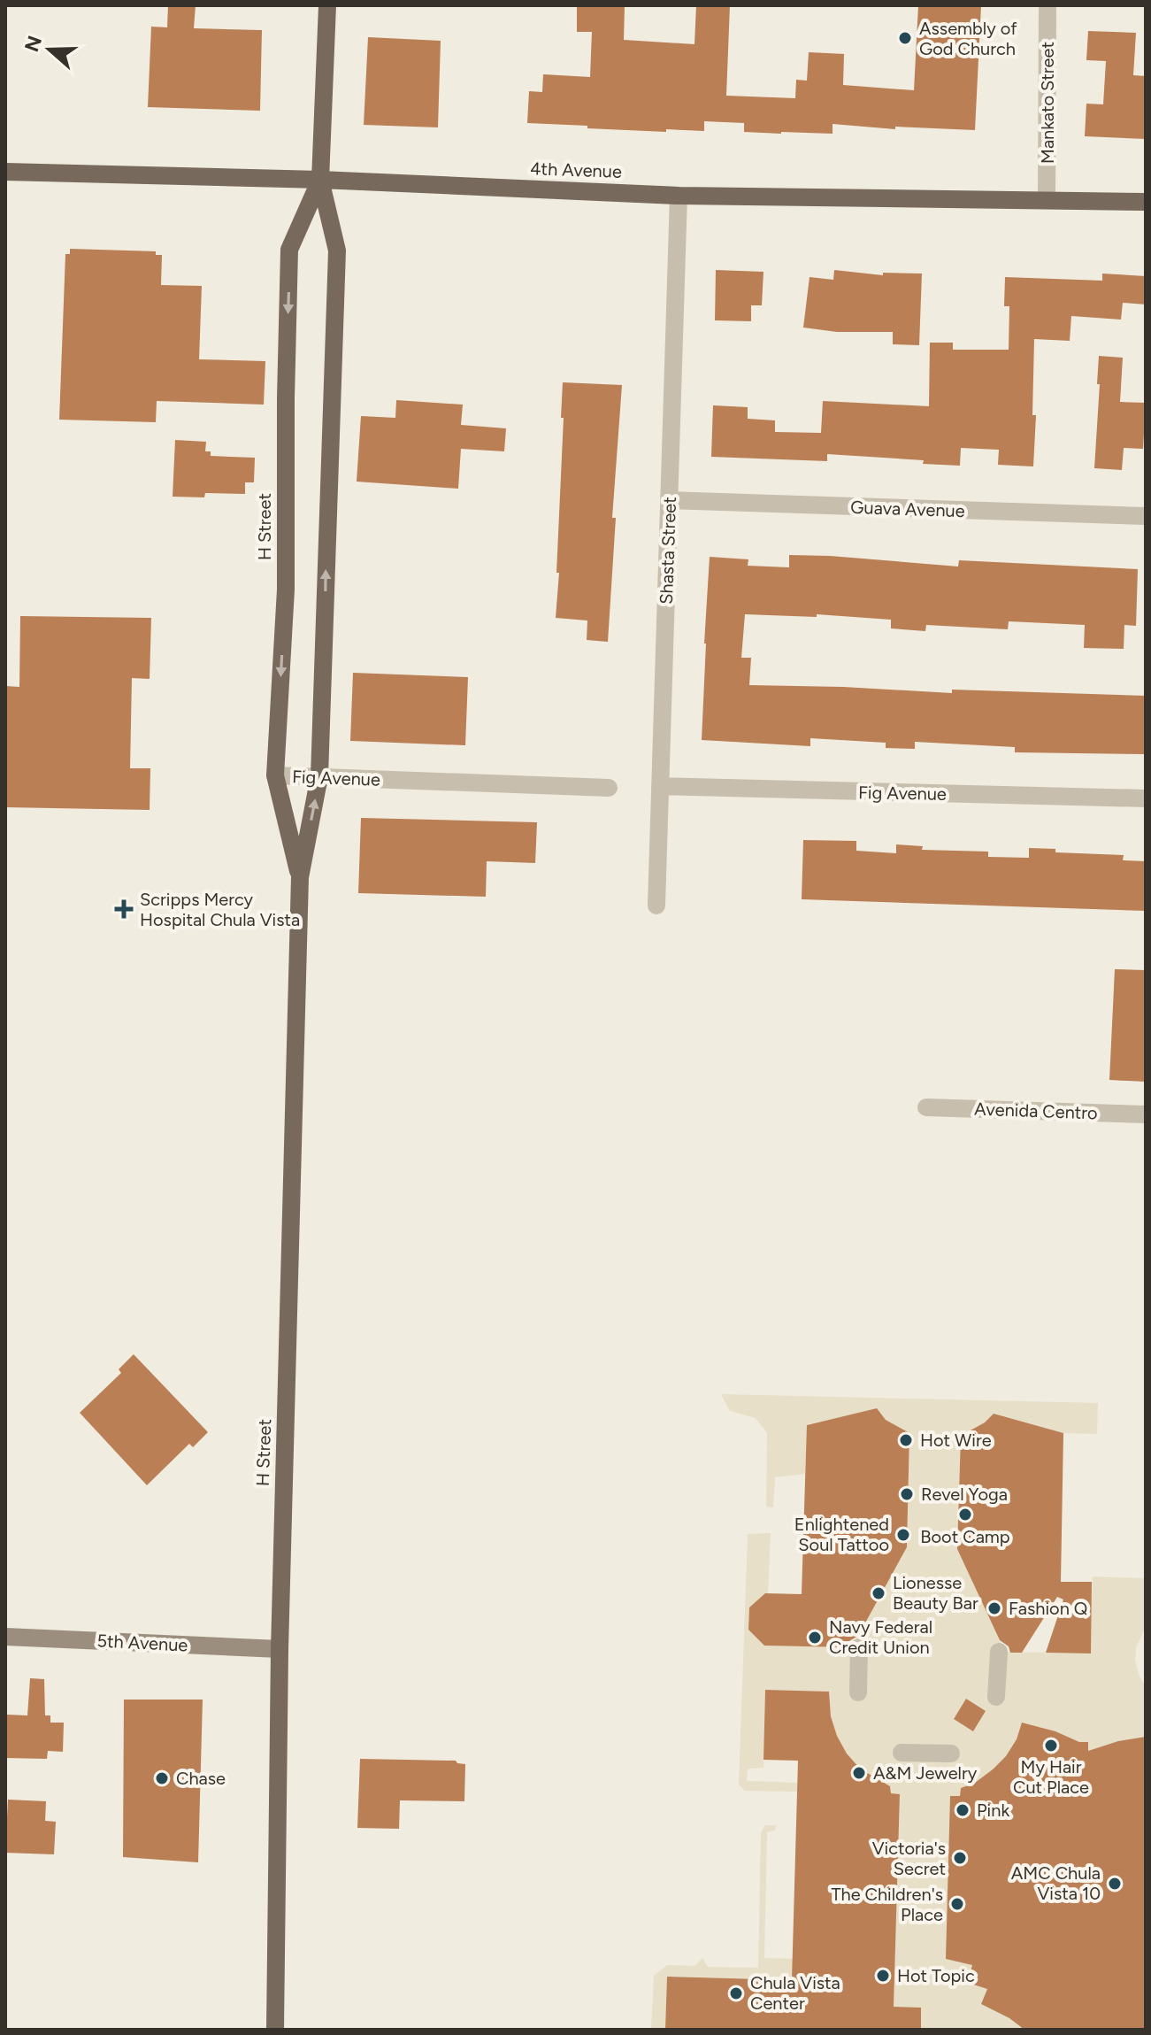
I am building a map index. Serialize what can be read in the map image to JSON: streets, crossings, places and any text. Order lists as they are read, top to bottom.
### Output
{
  "streets": {
    "main road": ["4th Avenue", "H Street"],
    "street": [
      "Mankato Street",
      "Guava Avenue",
      "Shasta Street",
      "Fig Avenue",
      "Avenida Centro",
      "5th Avenue"
    ]
  },
  "crossings": [
    ["Mankato Street", "4th Avenue"],
    ["4th Avenue", "H Street"],
    ["4th Avenue", "Shasta Street"],
    ["Guava Avenue", "Shasta Street"],
    ["H Street", "Fig Avenue"],
    ["H Street", "5th Avenue"],
    ["Shasta Street", "Fig Avenue"]
  ],
  "places": {
    "other": [
      "Assembly of God Church",
      "Hot Wire",
      "Revel Yoga",
      "Boot Camp",
      "Enlightened Soul Tattoo",
      "Lionesse Beauty Bar",
      "Fashion Q",
      "Navy Federal Credit Union",
      "My Hair Cut Place",
      "A&M Jewelry",
      "Chase",
      "Pink",
      "Victoria's Secret",
      "AMC Chula Vista 10",
      "The Children's Place",
      "Hot Topic",
      "Chula Vista Center"
    ],
    "health": ["Scripps Mercy Hospital Chula Vista"]
  },
  "north": "left"
}
